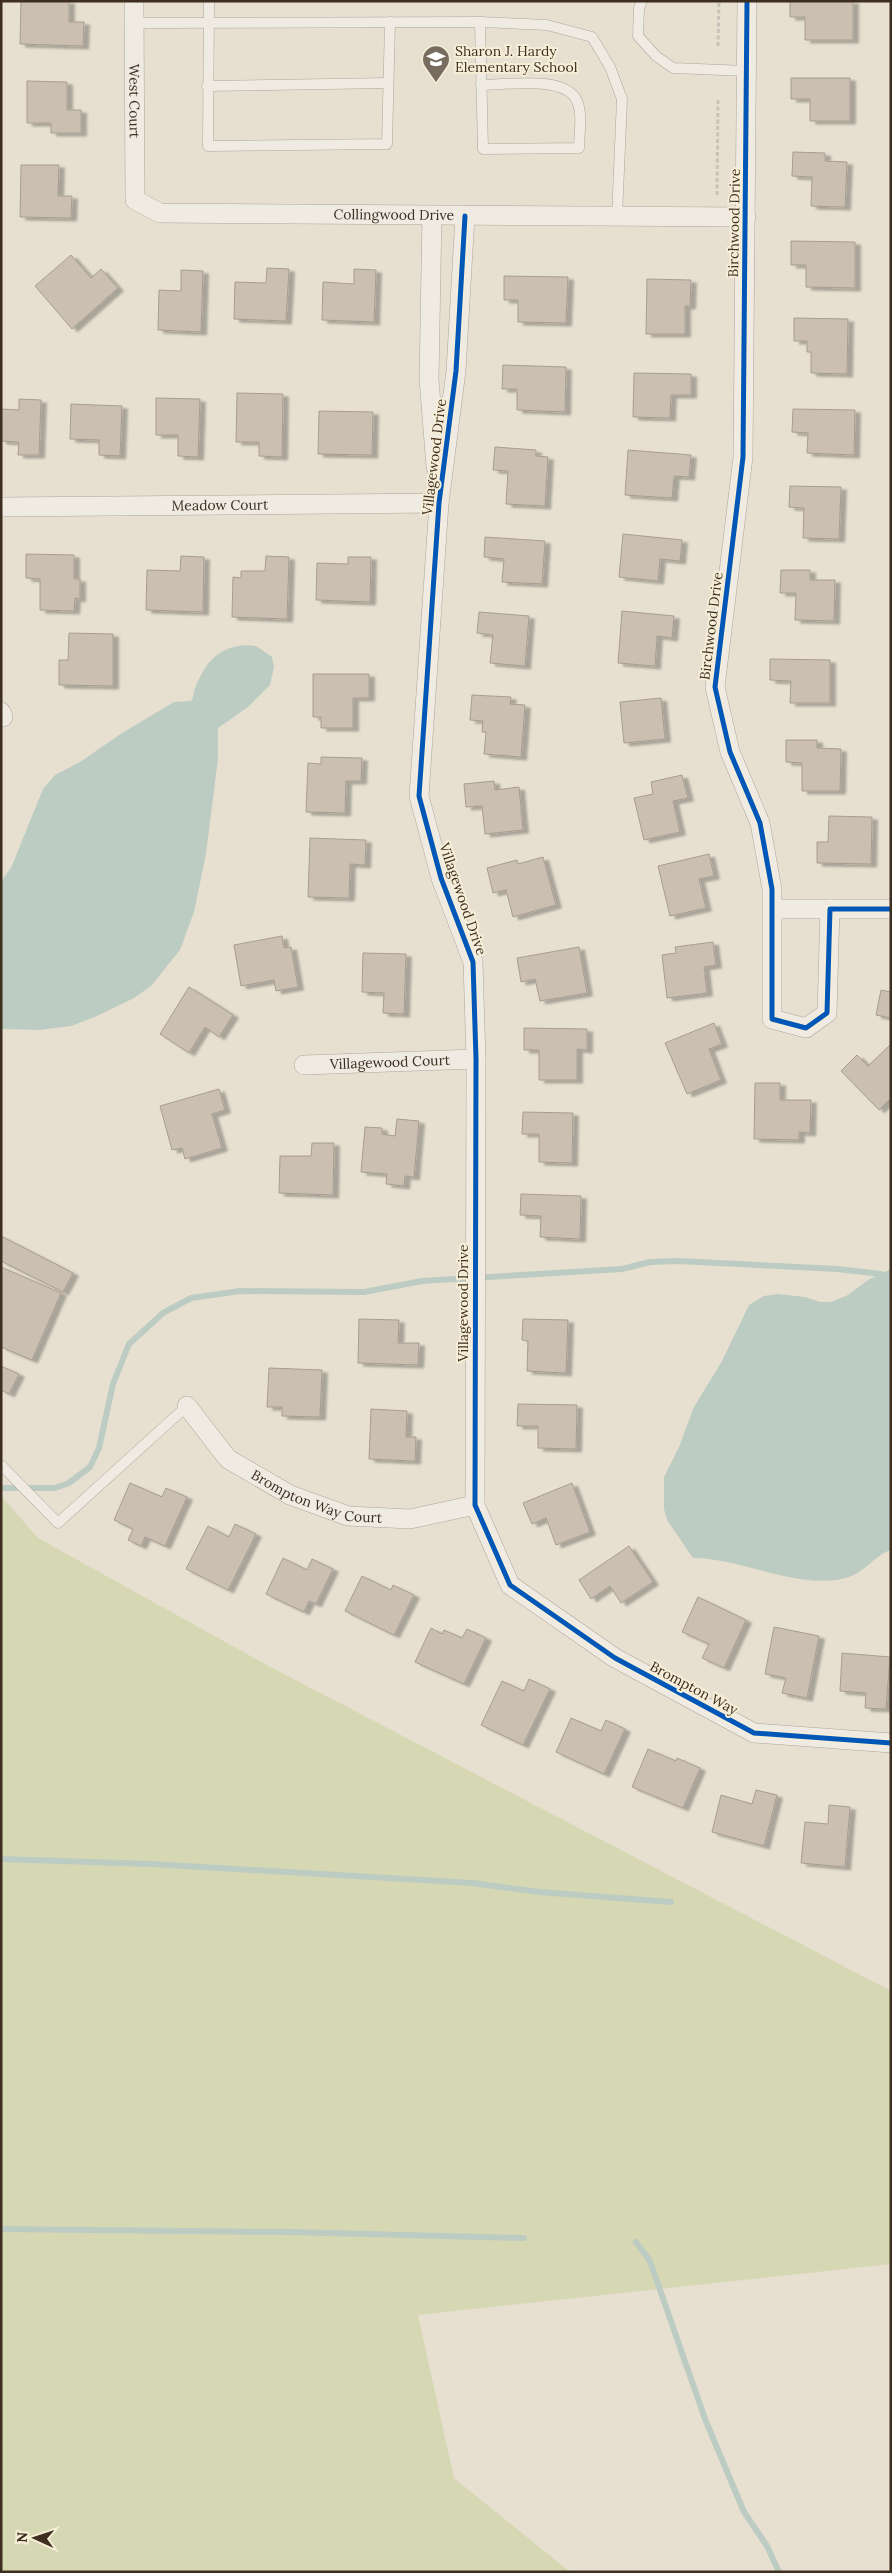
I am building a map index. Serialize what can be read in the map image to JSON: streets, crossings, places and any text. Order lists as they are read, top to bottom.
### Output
{
  "streets": {
    "street": [
      "West Court",
      "Collingwood Drive",
      "Birchwood Drive",
      "Villagewood Drive",
      "Meadow Court",
      "Villagewood Court",
      "Brompton Way Court",
      "Brompton Way"
    ]
  },
  "crossings": [
    ["West Court", "Collingwood Drive"],
    ["Collingwood Drive", "Birchwood Drive"],
    ["Collingwood Drive", "Villagewood Drive"],
    ["Villagewood Drive", "Meadow Court"],
    ["Villagewood Drive", "Villagewood Court"],
    ["Villagewood Drive", "Brompton Way Court"],
    ["Villagewood Drive", "Brompton Way"]
  ],
  "places": {
    "school or university": ["Sharon J. Hardy Elementary School"]
  },
  "north": "left"
}
